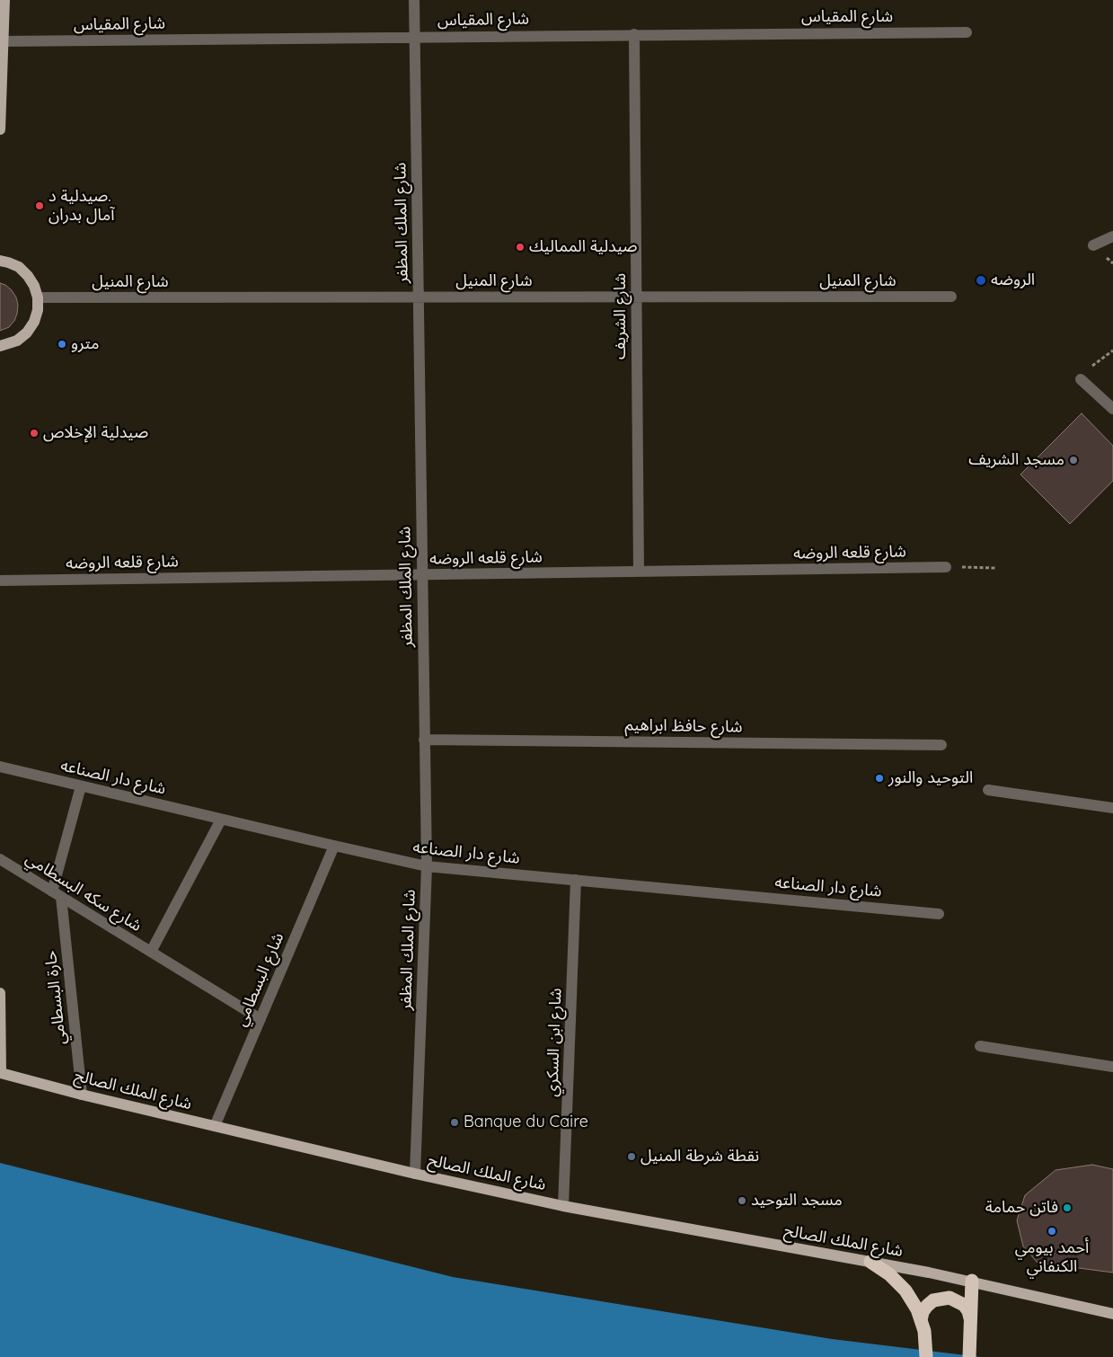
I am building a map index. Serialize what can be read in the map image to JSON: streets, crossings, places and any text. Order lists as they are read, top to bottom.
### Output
{
  "streets": {
    "main road": ["شارع الملك الصالح"],
    "street": [
      "شارع المقياس",
      "شارع الملك المظفر",
      "شارع المنيل",
      "شارع الشريف",
      "شارع قلعه الروضه",
      "شارع حافظ ابراهيم",
      "شارع دار الصناعه",
      "شارع سكه البسطامي",
      "شارع البسطامي",
      "حارة البسطامي",
      "شارع ابن السكري"
    ]
  },
  "crossings": [
    ["شارع المقياس", "شارع الملك المظفر"],
    ["شارع المقياس", "شارع الشريف"],
    ["شارع الملك المظفر", "شارع المنيل"],
    ["شارع الملك المظفر", "شارع قلعه الروضه"],
    ["شارع الملك المظفر", "شارع حافظ ابراهيم"],
    ["شارع الملك المظفر", "شارع دار الصناعه"],
    ["شارع الملك المظفر", "شارع الملك الصالح"],
    ["شارع المنيل", "شارع الشريف"],
    ["شارع الشريف", "شارع قلعه الروضه"],
    ["شارع دار الصناعه", "شارع سكه البسطامي"],
    ["شارع دار الصناعه", "شارع البسطامي"],
    ["شارع دار الصناعه", "شارع ابن السكري"],
    ["شارع سكه البسطامي", "شارع البسطامي"],
    ["شارع سكه البسطامي", "حارة البسطامي"],
    ["شارع البسطامي", "شارع الملك الصالح"],
    ["حارة البسطامي", "شارع الملك الصالح"],
    ["شارع ابن السكري", "شارع الملك الصالح"]
  ],
  "places": [
    "صيدلية د. آمال بدران",
    "صيدلية المماليك",
    "الروضه",
    "مترو",
    "صيدلية الإخلاص",
    "مسجد الشريف",
    "التوحيد والنور",
    "Banque du Caire",
    "نقطة شرطة المنيل",
    "مسجد التوحيد",
    "فاتن حمامة",
    "أحمد بيومي الكنفاني"
  ]
}
